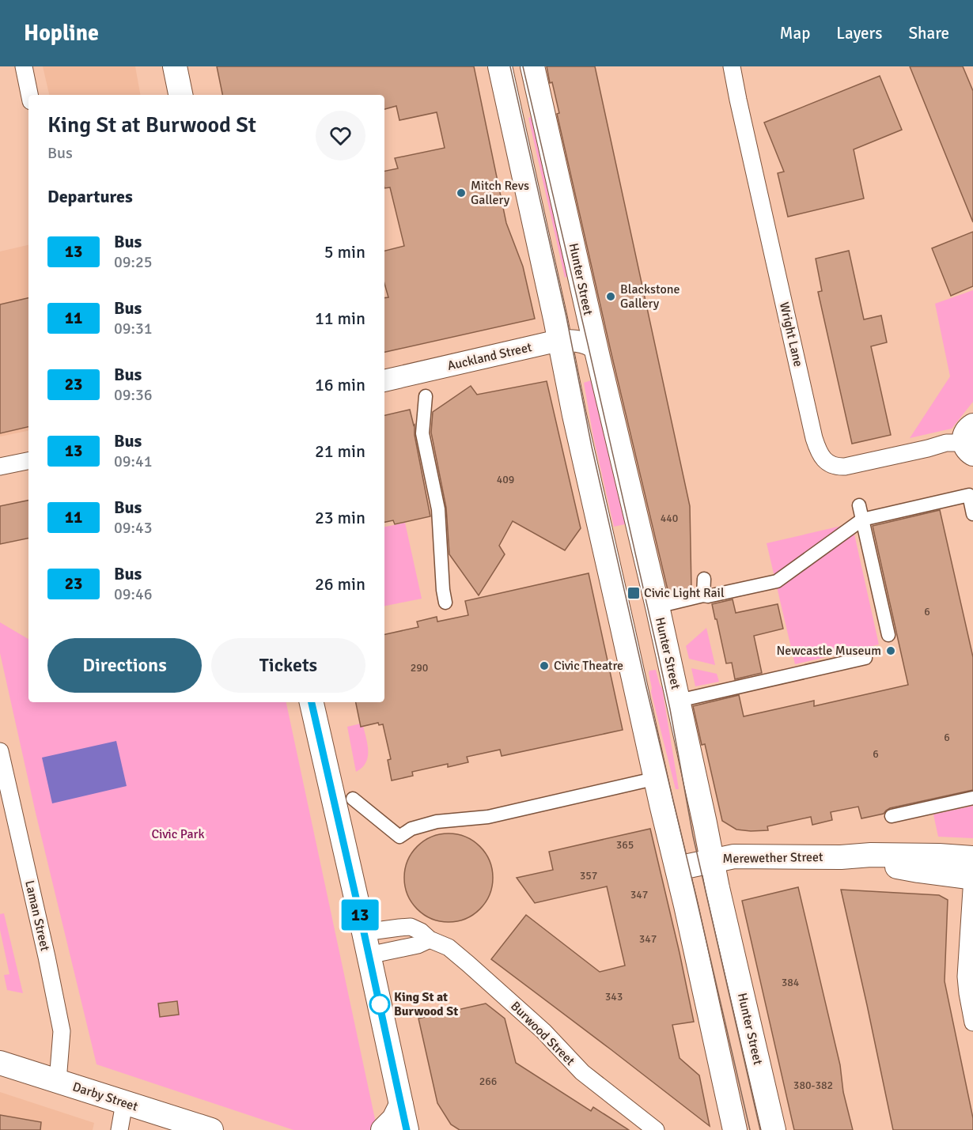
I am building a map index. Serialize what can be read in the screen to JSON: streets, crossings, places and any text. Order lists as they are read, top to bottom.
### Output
{
  "streets": {
    "main road": ["Hunter Street", "Merewether Street", "Darby Street"],
    "street": [
      "Wright Lane",
      "Auckland Street",
      "Laman Street",
      "Burwood Street"
    ]
  },
  "crossings": [
    ["Hunter Street", "Auckland Street"],
    ["Hunter Street", "Merewether Street"],
    ["Laman Street", "Darby Street"]
  ],
  "parks": ["Civic Park"],
  "places": {
    "other": [
      "Mitch Revs Gallery",
      "Blackstone Gallery",
      "Newcastle Museum",
      "Civic Theatre",
      "King St at Burwood St"
    ],
    "transit": ["Civic Light Rail"]
  },
  "lines": ["bus line 13"],
  "house_numbers": [
    "409",
    "440",
    "6",
    "290",
    "6",
    "6",
    "365",
    "357",
    "347",
    "347",
    "384",
    "343",
    "266",
    "380-382"
  ],
  "page": {
    "header": "Hopline",
    "nav": ["Map", "Layers", "Share"],
    "on_map": "13",
    "heading": [
      ["King St at Burwood St", "Bus"],
      "Departures"
    ],
    "list": [
      {
        "mark": "13",
        "name": "Bus",
        "note": "09:25",
        "value": "5 min"
      },
      {
        "mark": "11",
        "name": "Bus",
        "note": "09:31",
        "value": "11 min"
      },
      {
        "mark": "23",
        "name": "Bus",
        "note": "09:36",
        "value": "16 min"
      },
      {
        "mark": "13",
        "name": "Bus",
        "note": "09:41",
        "value": "21 min"
      },
      {
        "mark": "11",
        "name": "Bus",
        "note": "09:43",
        "value": "23 min"
      },
      {
        "mark": "23",
        "name": "Bus",
        "note": "09:46",
        "value": "26 min"
      }
    ],
    "buttons": ["Directions", "Tickets"]
  }
}
